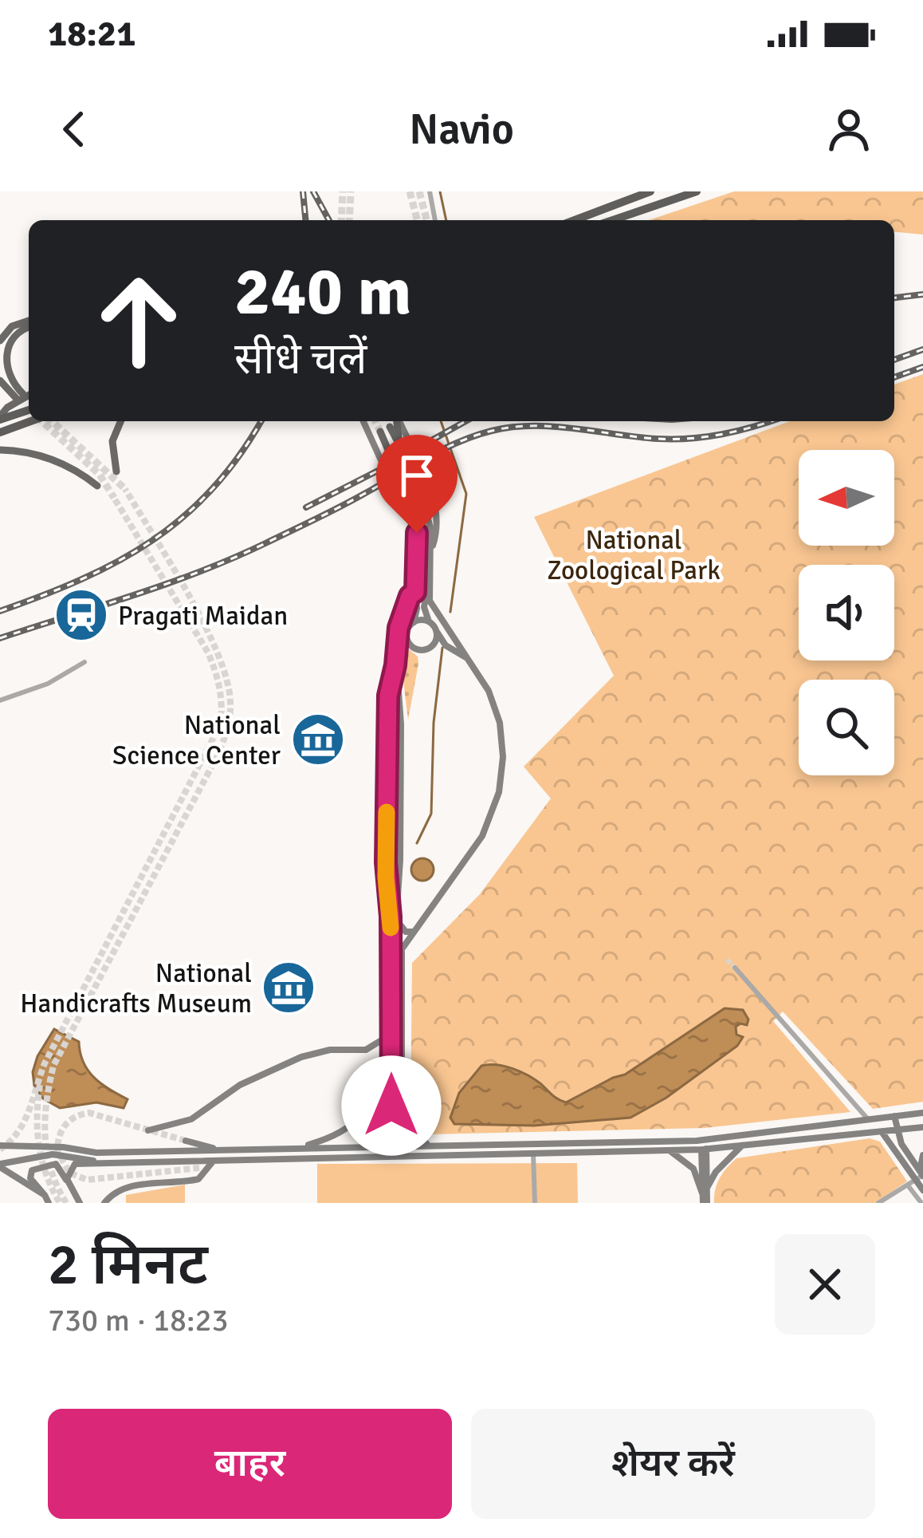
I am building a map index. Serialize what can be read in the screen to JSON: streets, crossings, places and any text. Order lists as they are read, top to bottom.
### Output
{
  "parks": ["National Zoological Park"],
  "places": {
    "station": ["Pragati Maidan"],
    "museum": ["National Science Center", "National Handicrafts Museum"]
  },
  "north": "left",
  "page": {
    "status": "18:21",
    "header": "Navio",
    "turn": ["240 m", "सीधे चलें"],
    "heading": ["2 मिनट", "730 m · 18:23"],
    "buttons": ["बाहर", "शेयर करें"]
  }
}
